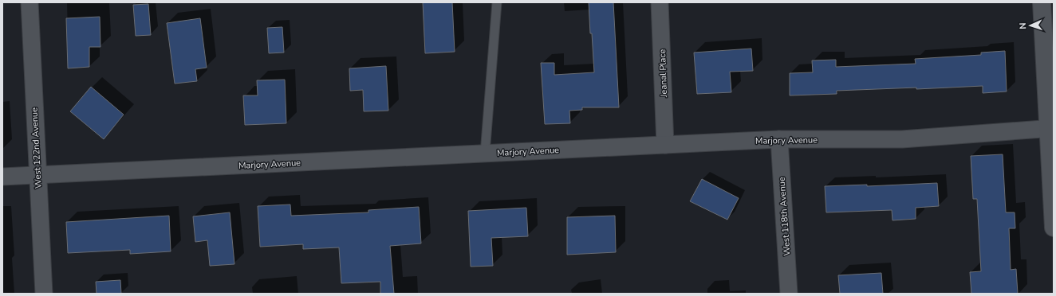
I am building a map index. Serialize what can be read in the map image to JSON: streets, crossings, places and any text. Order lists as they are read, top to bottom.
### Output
{
  "streets": {
    "street": [
      "Jeanal Place",
      "Marjory Avenue",
      "West 122nd Avenue",
      "West 118th Avenue"
    ]
  },
  "crossings": [
    ["Jeanal Place", "Marjory Avenue"],
    ["Marjory Avenue", "West 122nd Avenue"],
    ["Marjory Avenue", "West 118th Avenue"]
  ],
  "north": "left"
}
